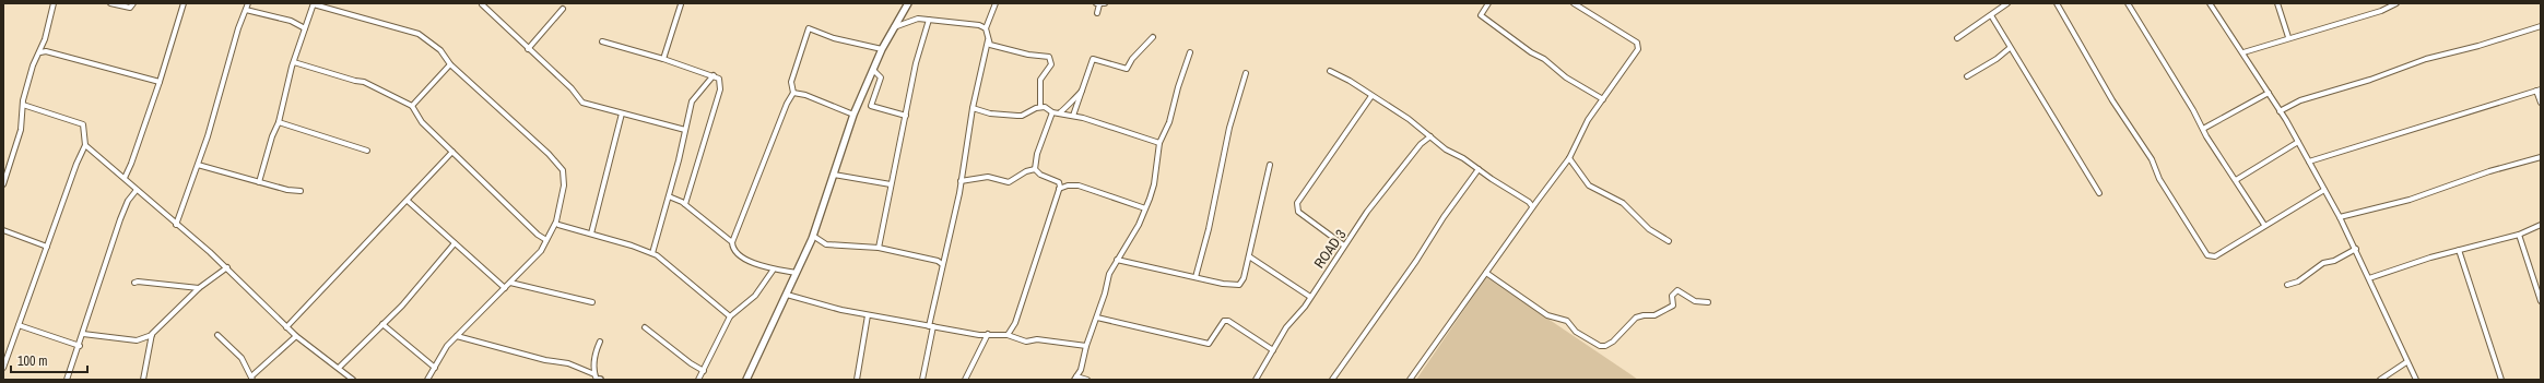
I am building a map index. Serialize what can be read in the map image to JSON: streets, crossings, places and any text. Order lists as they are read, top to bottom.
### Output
{
  "streets": {
    "street": ["ROAD 3"]
  },
  "scale_bar": "100 m"
}
